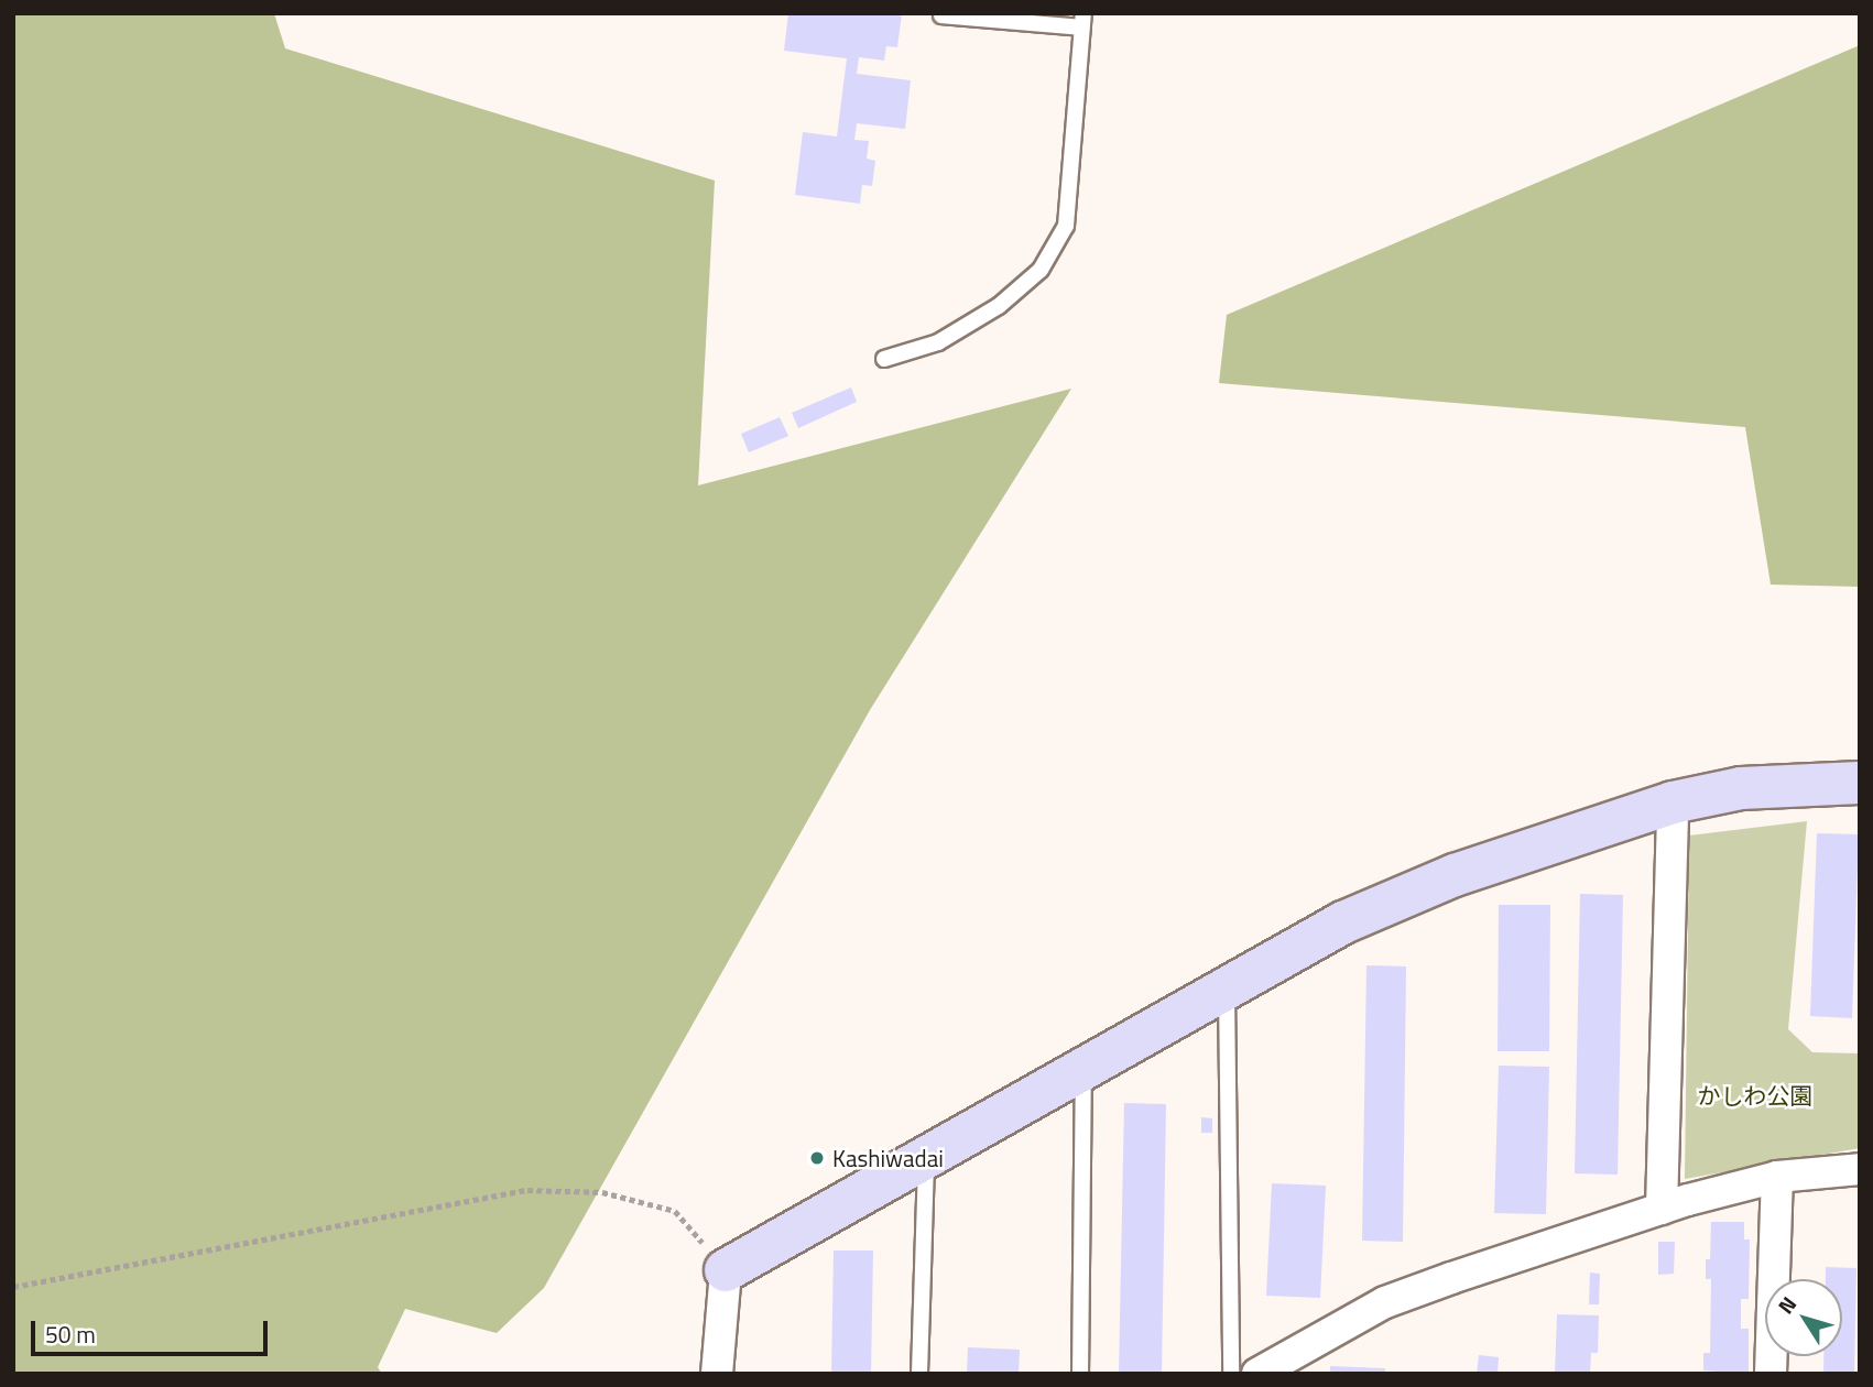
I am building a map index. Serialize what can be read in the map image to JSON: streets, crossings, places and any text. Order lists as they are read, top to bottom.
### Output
{
  "parks": ["かしわ公園"],
  "places": ["Kashiwadai"],
  "scale_bar": "50 m",
  "north": "top left"
}
